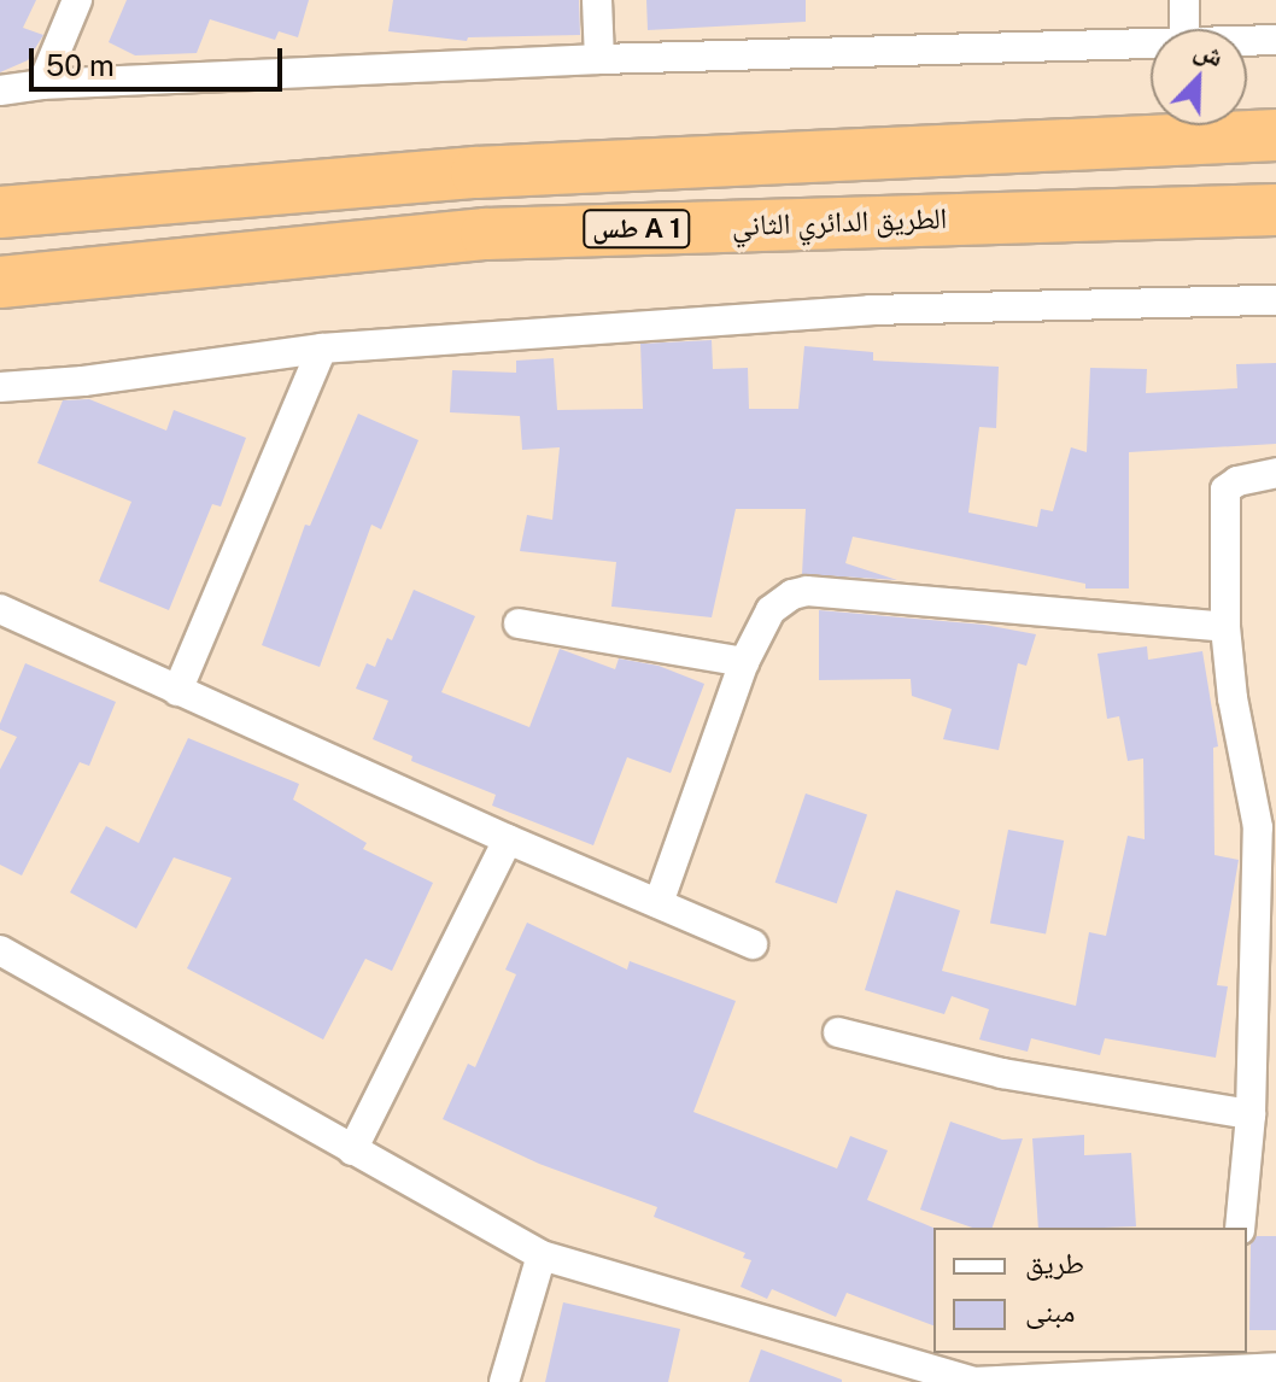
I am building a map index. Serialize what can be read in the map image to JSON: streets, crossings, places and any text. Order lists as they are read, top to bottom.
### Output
{
  "streets": {
    "highway": ["الطريق الدائري الثاني", "طس A 1"]
  },
  "legend": ["طريق", "مبنى"],
  "scale_bar": "50 m",
  "north": "top right"
}
